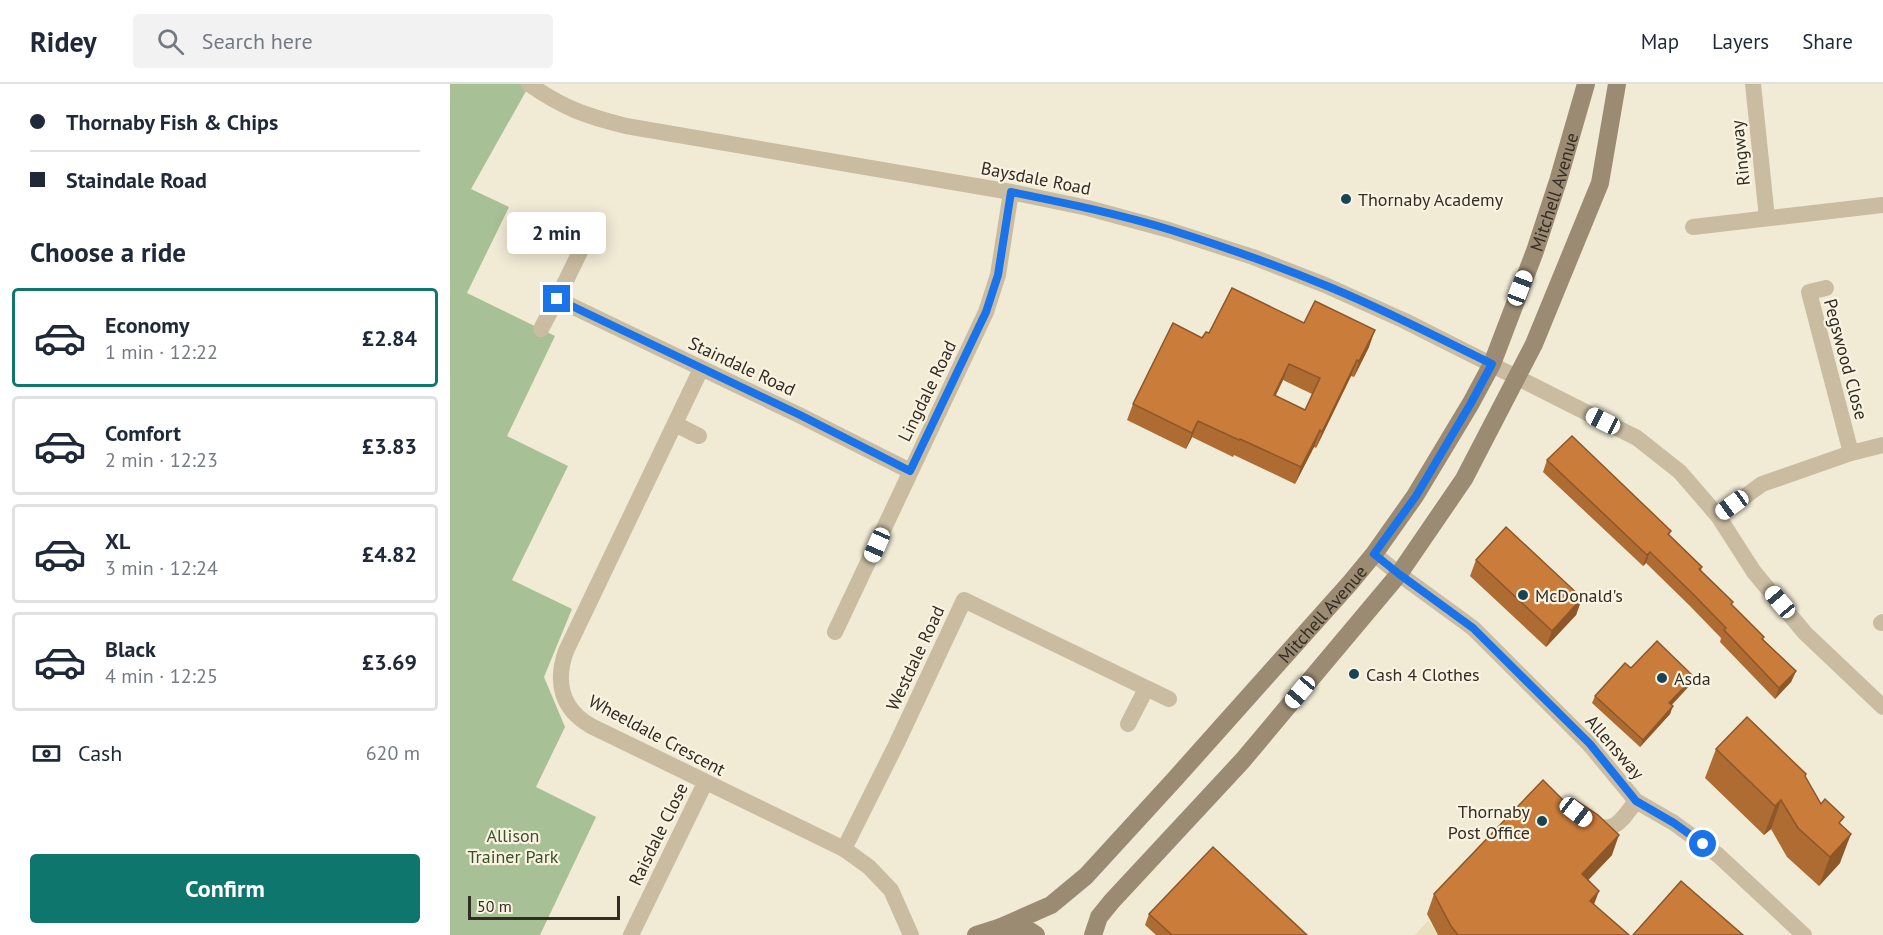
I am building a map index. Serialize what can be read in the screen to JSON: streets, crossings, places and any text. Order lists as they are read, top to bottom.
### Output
{
  "streets": {
    "street": [
      "Ringway",
      "Baysdale Road",
      "Mitchell Avenue",
      "Pegswood Close",
      "Staindale Road",
      "Lingdale Road",
      "Westdale Road",
      "Wheeldale Crescent",
      "Allensway",
      "Raisdale Close"
    ]
  },
  "crossings": [
    ["Baysdale Road", "Mitchell Avenue"],
    ["Baysdale Road", "Lingdale Road"],
    ["Mitchell Avenue", "Allensway"],
    ["Staindale Road", "Lingdale Road"],
    ["Staindale Road", "Wheeldale Crescent"],
    ["Westdale Road", "Wheeldale Crescent"],
    ["Wheeldale Crescent", "Raisdale Close"]
  ],
  "parks": ["Allison Trainer Park"],
  "places": [
    "Thornaby Academy",
    "McDonald's",
    "Cash 4 Clothes",
    "Asda",
    "Thornaby Post Office"
  ],
  "scale_bar": "50 m",
  "page": {
    "header": "Ridey",
    "search": "Search here",
    "nav": ["Map", "Layers", "Share"],
    "banner": ["Thornaby Fish & Chips", "Staindale Road"],
    "bubble": "2 min",
    "heading": "Choose a ride",
    "list": [
      {
        "name": "Economy",
        "note": "1 min · 12:22",
        "value": "£2.84"
      },
      {
        "name": "Comfort",
        "note": "2 min · 12:23",
        "value": "£3.83"
      },
      {
        "name": "XL",
        "note": "3 min · 12:24",
        "value": "£4.82"
      },
      {
        "name": "Black",
        "note": "4 min · 12:25",
        "value": "£3.69"
      }
    ],
    "pay": ["Cash", "620 m"],
    "buttons": "Confirm",
    "scale": "50 m"
  }
}
